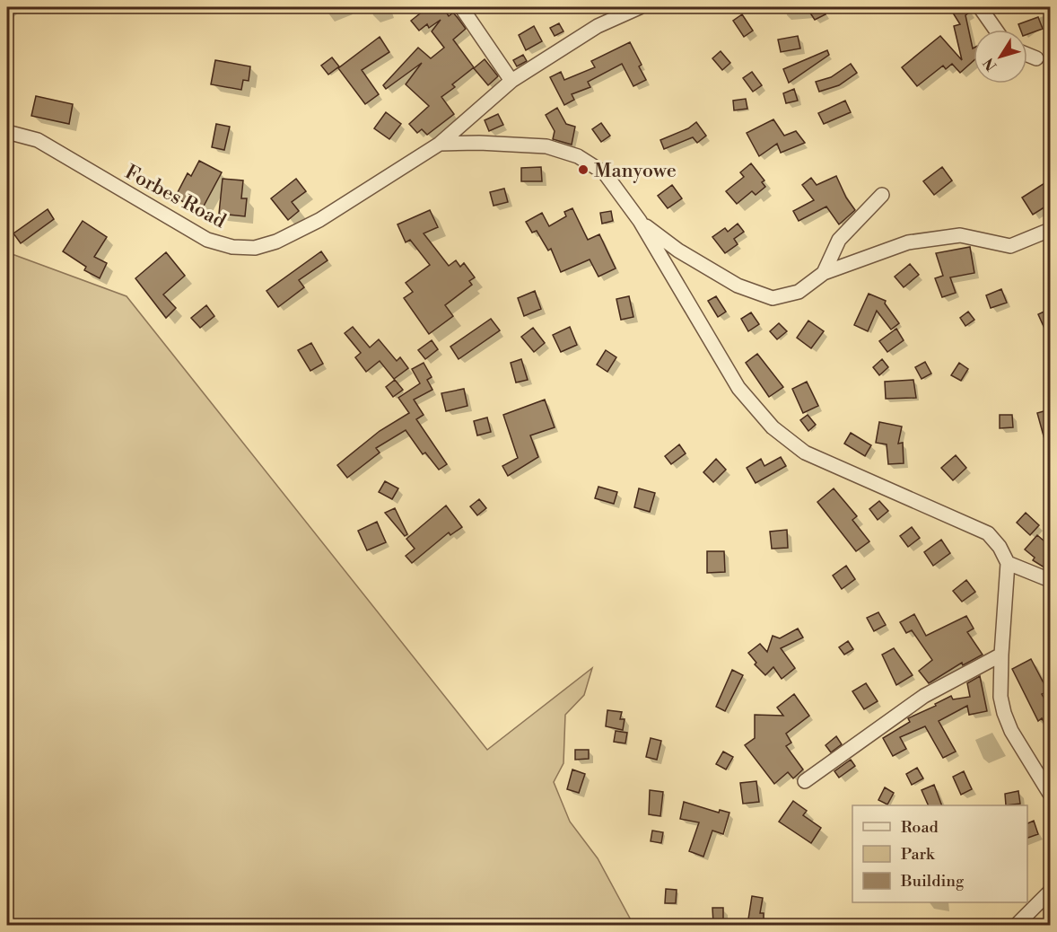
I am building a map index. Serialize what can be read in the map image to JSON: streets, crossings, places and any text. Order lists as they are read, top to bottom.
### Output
{
  "streets": {
    "street": ["Forbes Road"]
  },
  "places": ["Manyowe"],
  "legend": ["Road", "Park", "Building"],
  "north": "bottom left"
}
